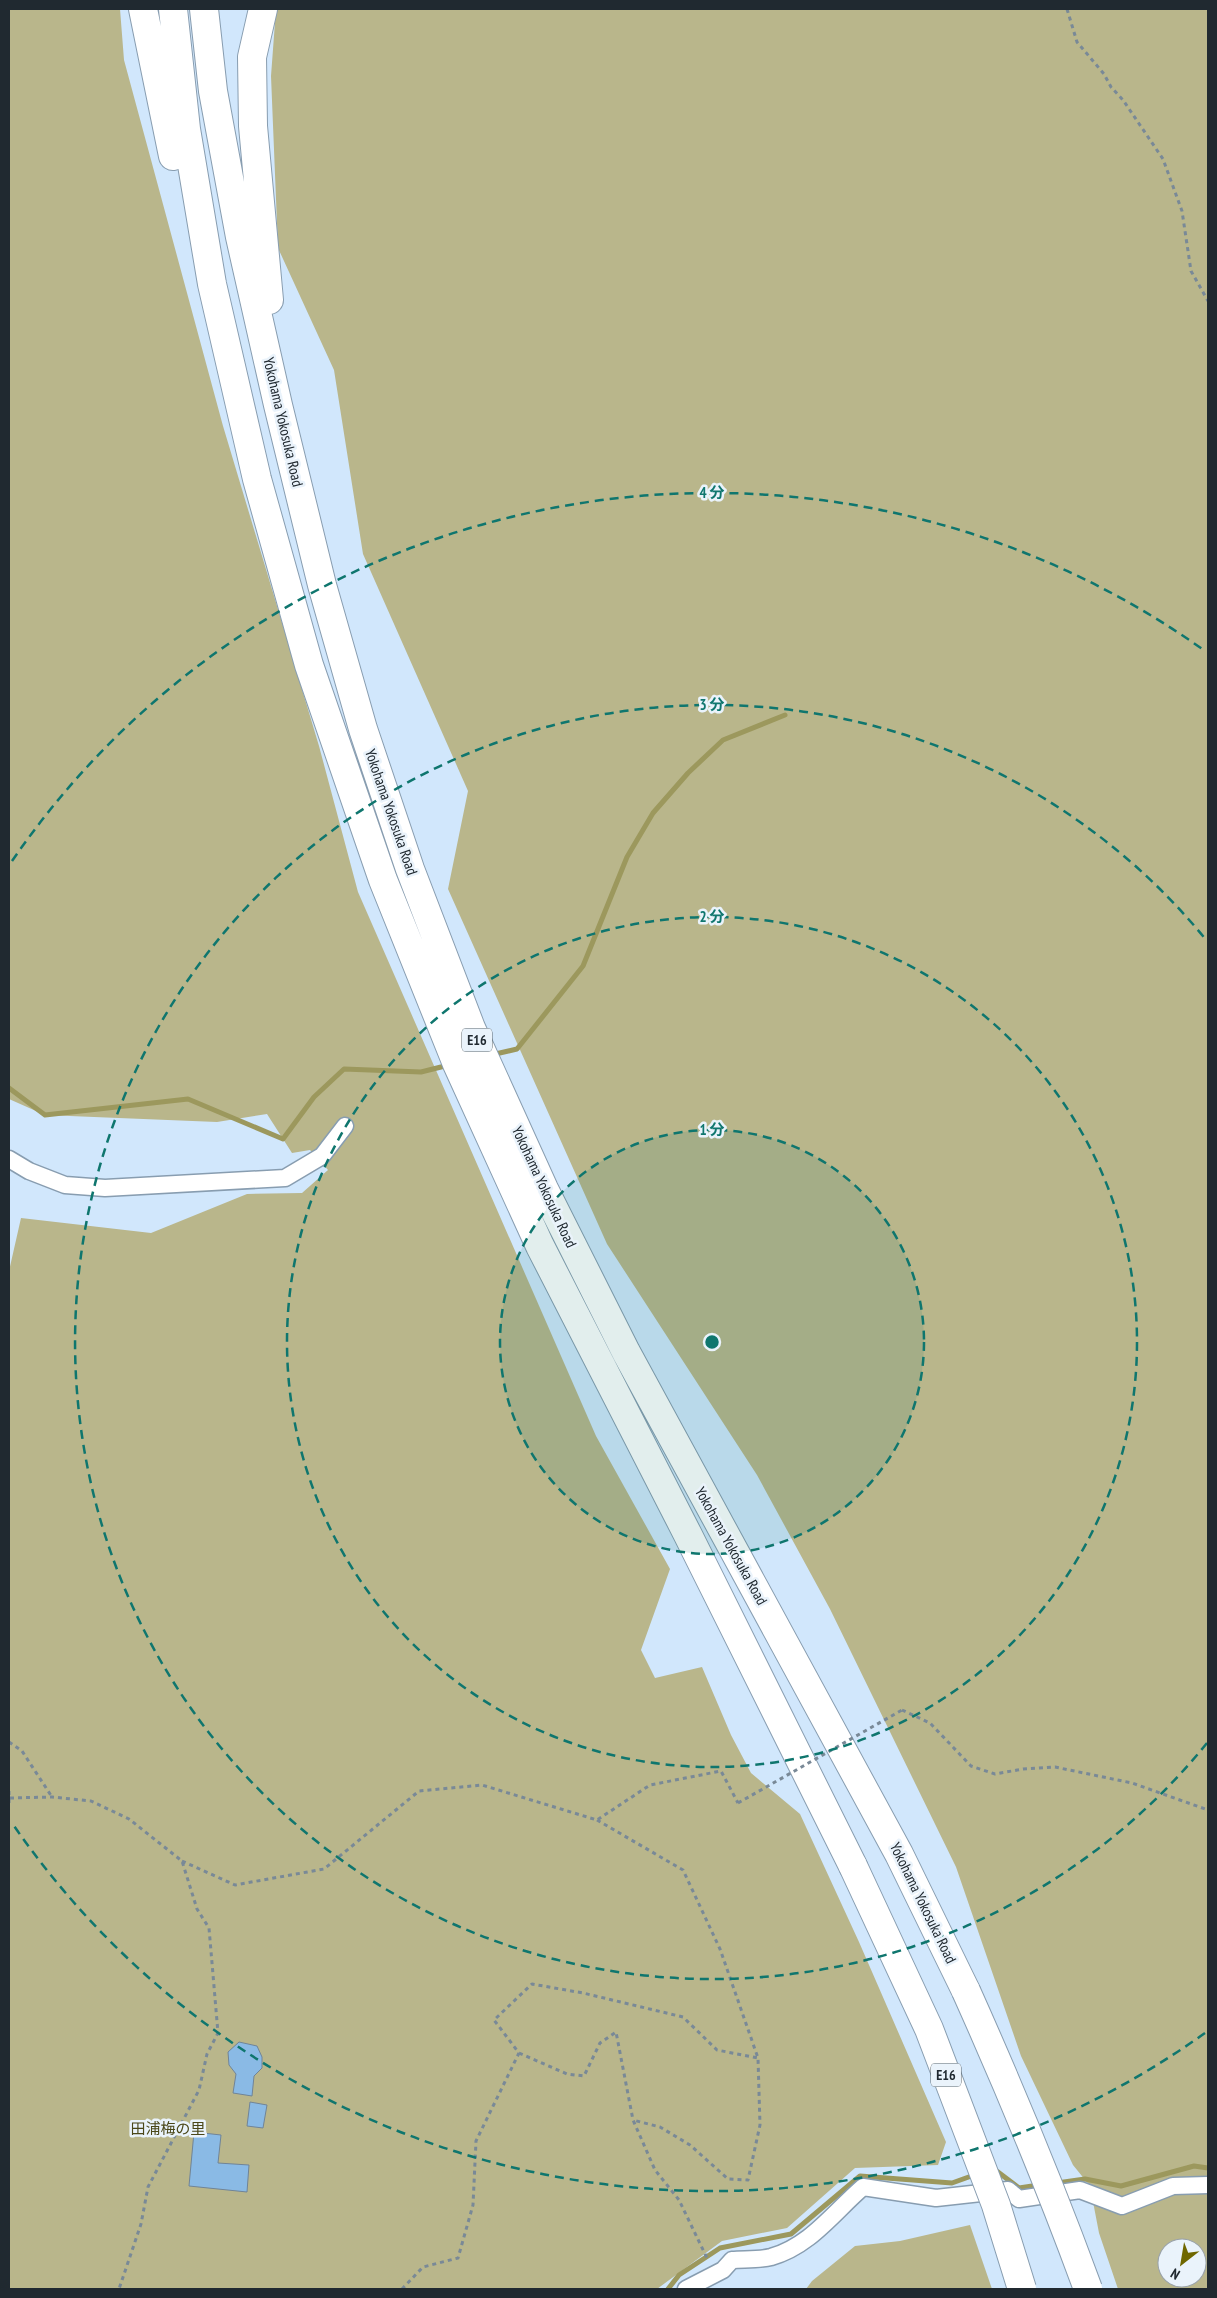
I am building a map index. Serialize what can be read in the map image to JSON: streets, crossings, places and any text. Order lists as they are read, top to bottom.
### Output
{
  "streets": {
    "highway": ["Yokohama Yokosuka Road", "E16"]
  },
  "parks": ["田浦梅の里"],
  "north": "bottom left",
  "rings": [
    "4 分",
    "3 分",
    "2 分",
    "1 分"
  ]
}
